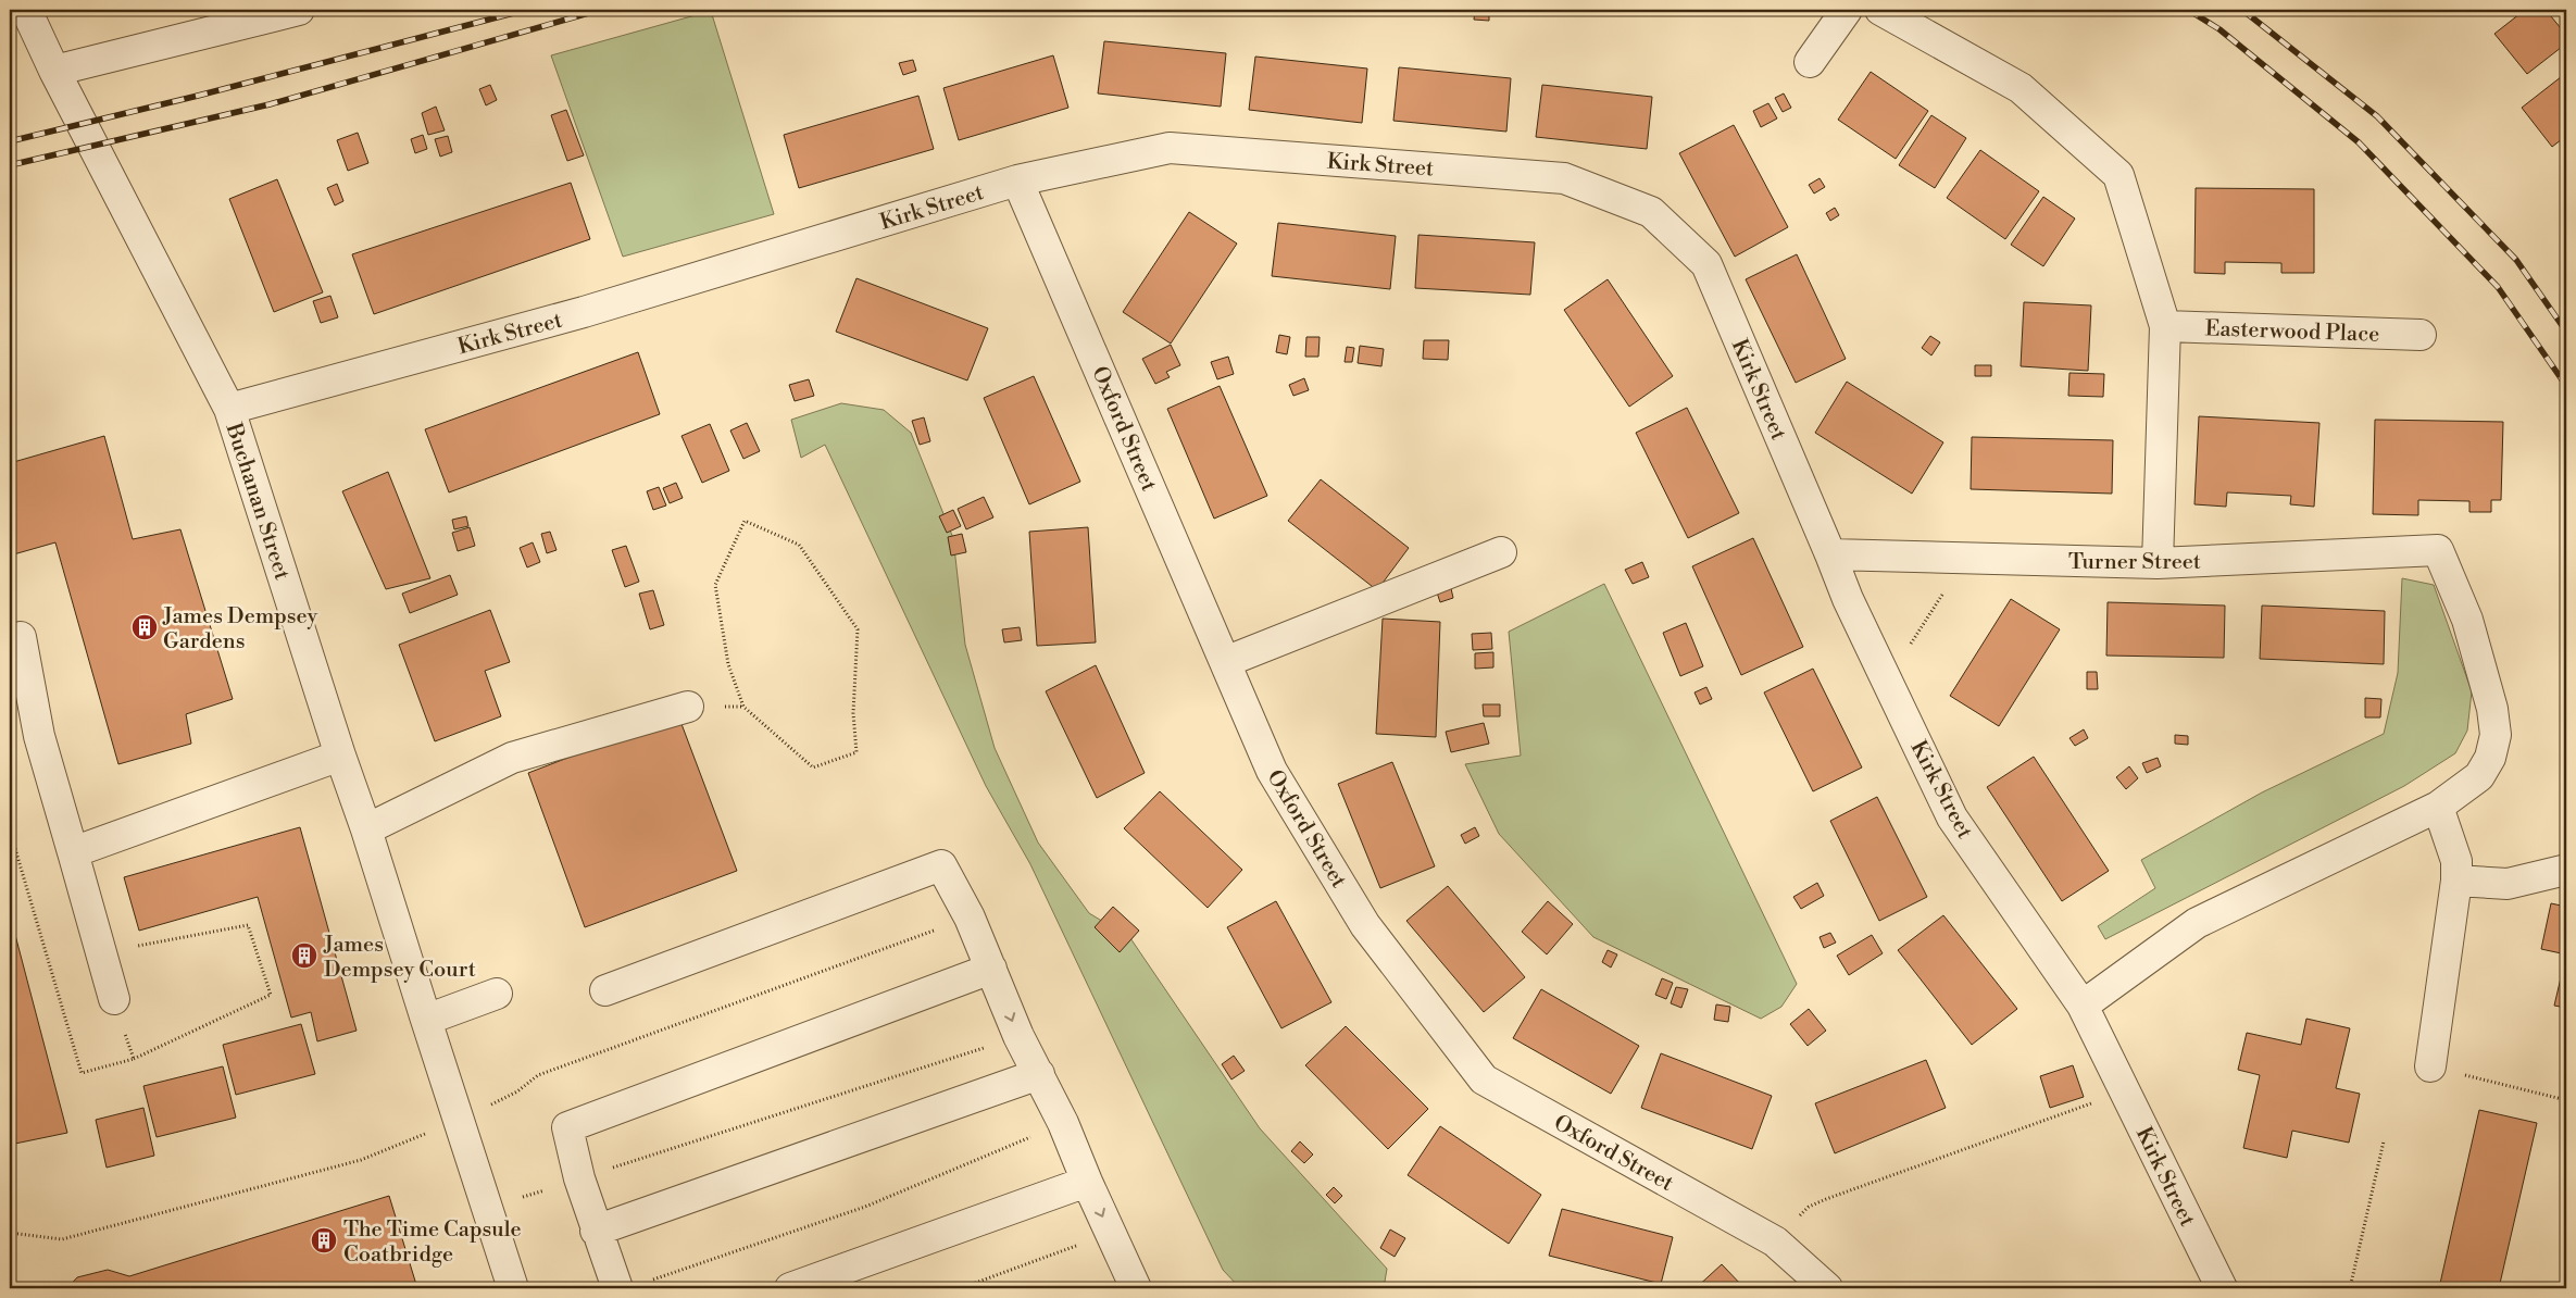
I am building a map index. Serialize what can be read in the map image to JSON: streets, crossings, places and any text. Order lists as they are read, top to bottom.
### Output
{
  "streets": {
    "street": [
      "Kirk Street",
      "Easterwood Place",
      "Oxford Street",
      "Buchanan Street",
      "Turner Street"
    ]
  },
  "crossings": [
    ["Kirk Street", "Oxford Street"],
    ["Kirk Street", "Buchanan Street"],
    ["Kirk Street", "Turner Street"]
  ],
  "places": {
    "building": ["James Dempsey Gardens", "James Dempsey Court", "The Time Capsule Coatbridge"]
  }
}
